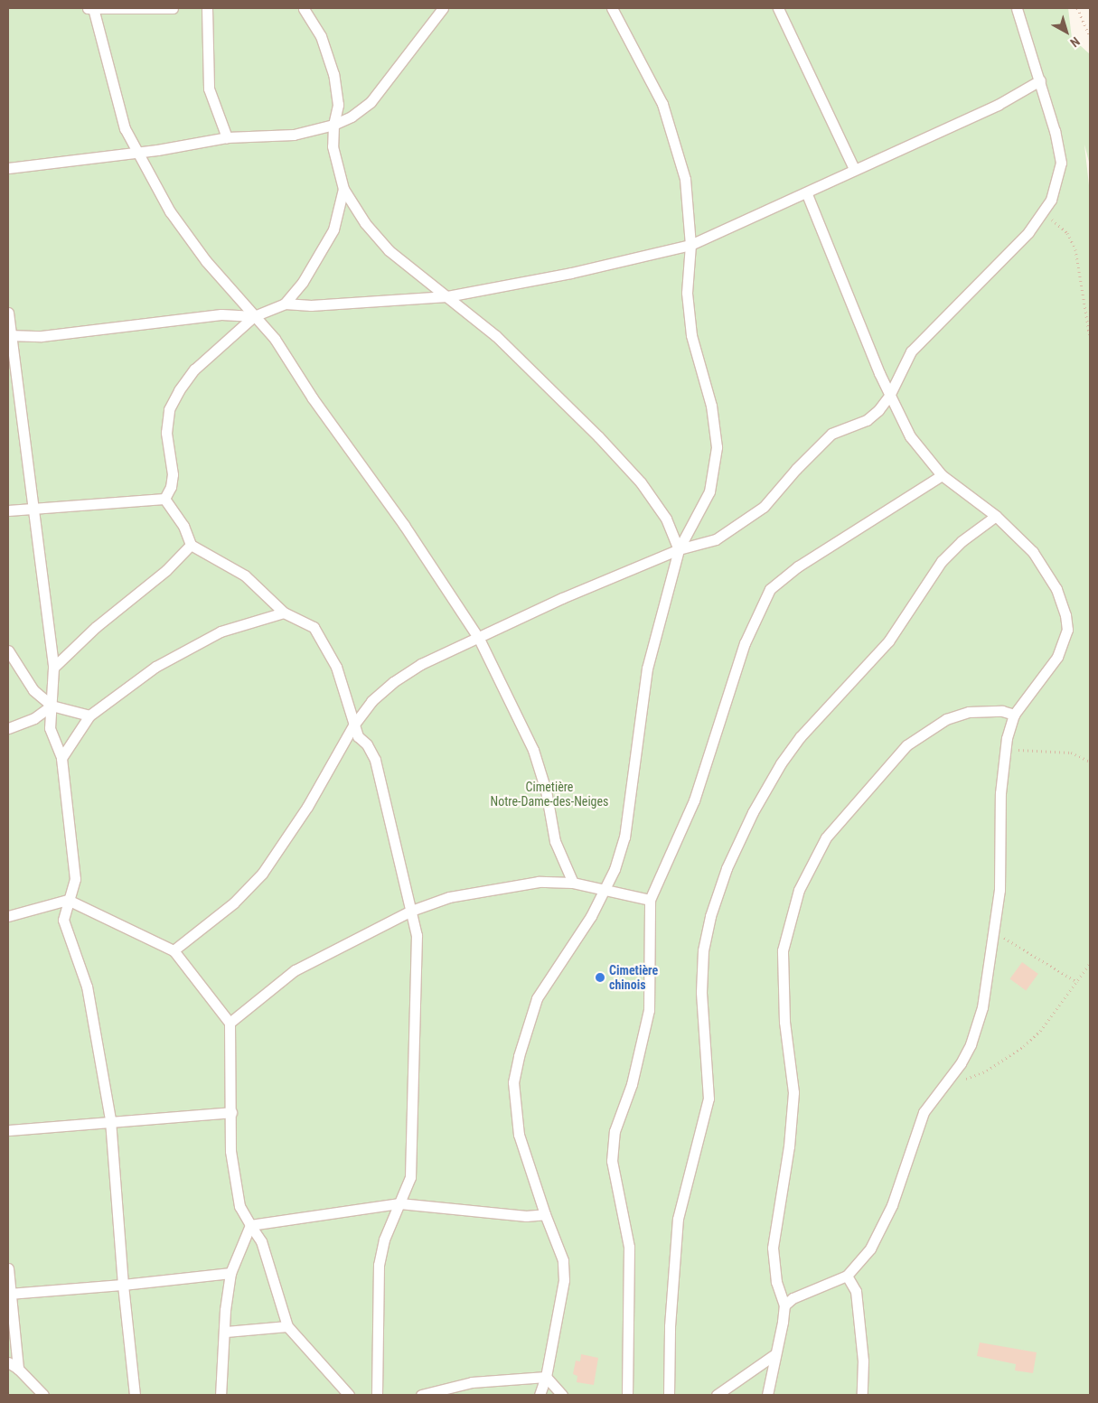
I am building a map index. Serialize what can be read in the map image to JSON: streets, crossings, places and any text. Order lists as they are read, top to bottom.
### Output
{
  "parks": ["Cimetière Notre-Dame-des-Neiges"],
  "places": ["Cimetière chinois"],
  "north": "bottom right"
}
